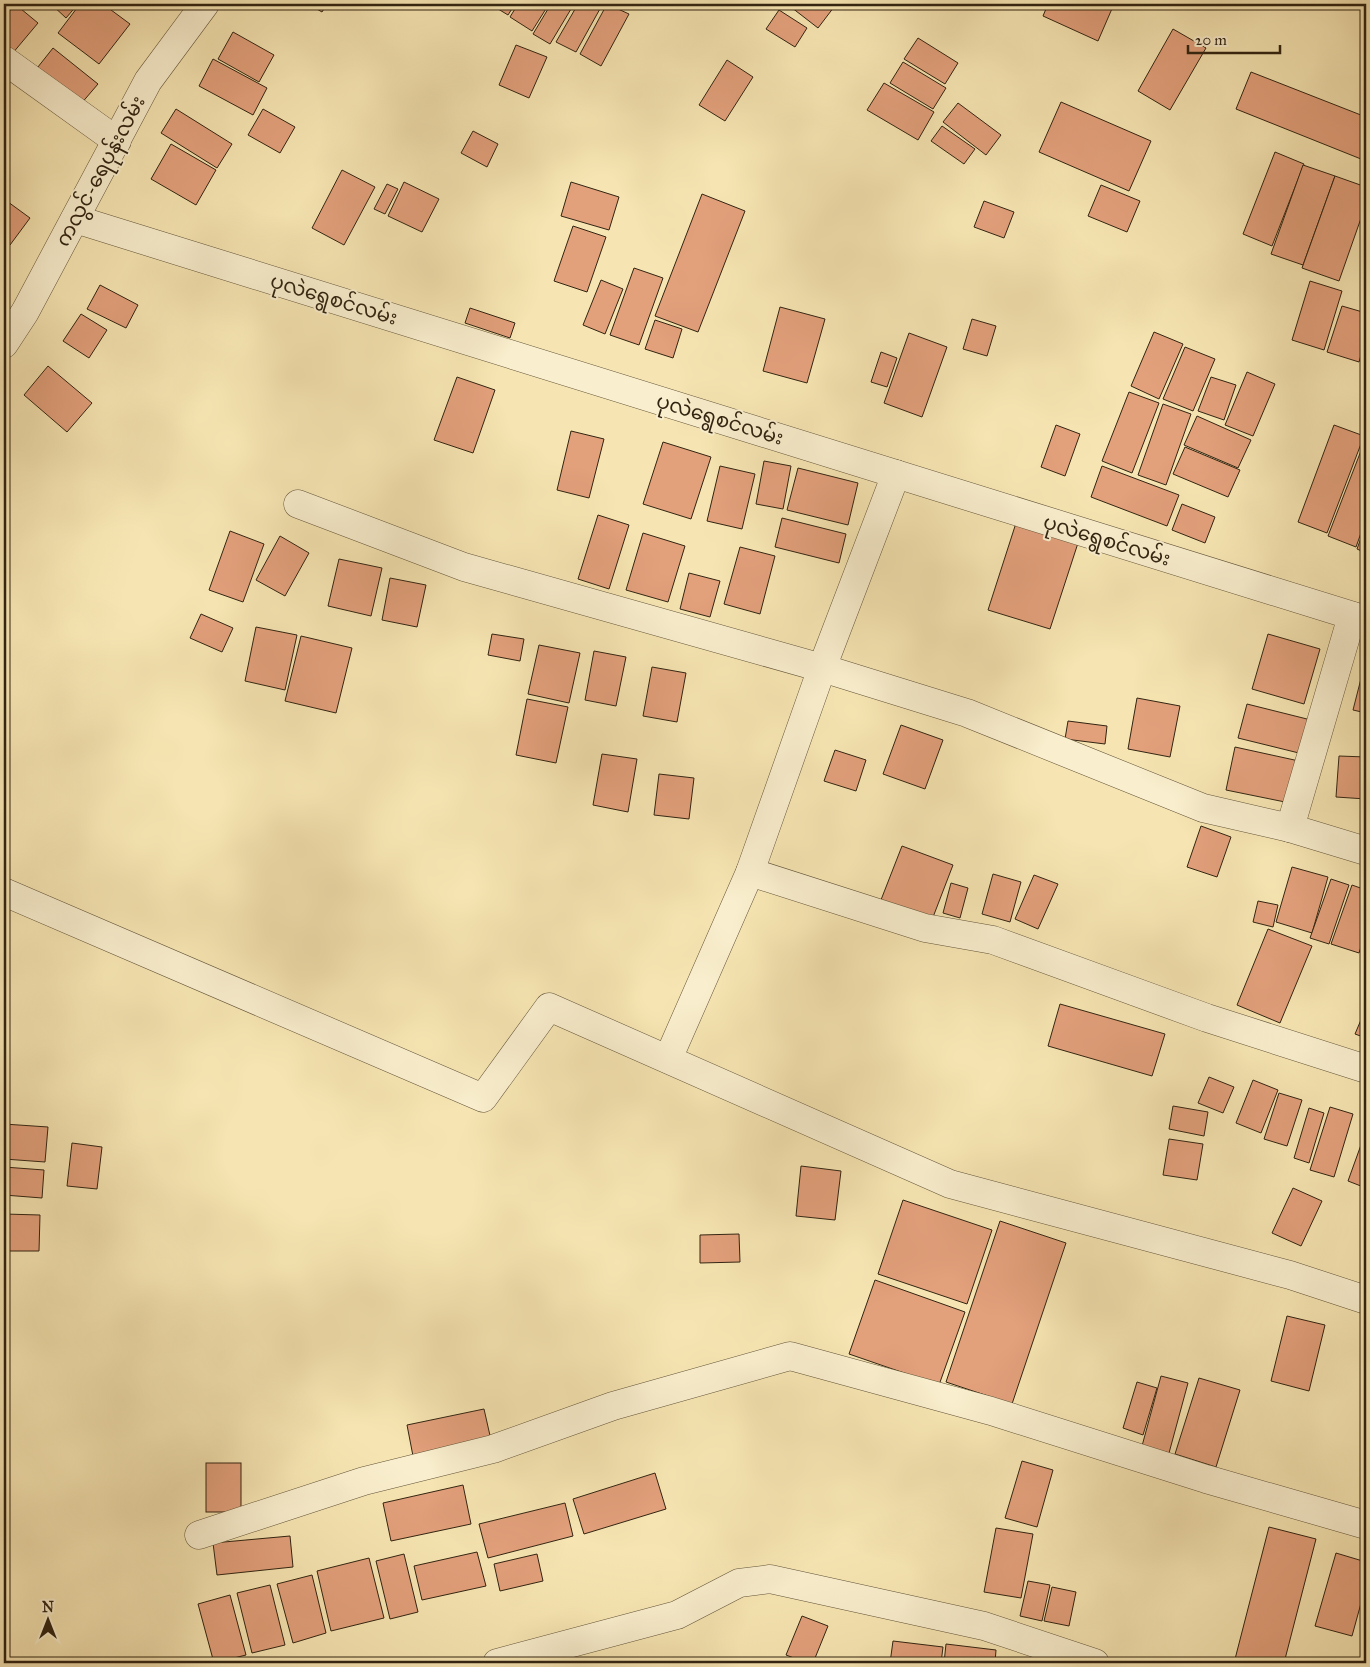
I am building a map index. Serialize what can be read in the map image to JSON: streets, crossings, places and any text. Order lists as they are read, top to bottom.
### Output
{
  "streets": {
    "street": ["ကလွင်-ရေပုန်းလမ်း", "ပုလဲရွေစင်လမ်း"]
  },
  "crossings": [
    ["ကလွင်-ရေပုန်းလမ်း", "ပုလဲရွေစင်လမ်း"]
  ],
  "scale_bar": "20 m",
  "north": "top"
}
